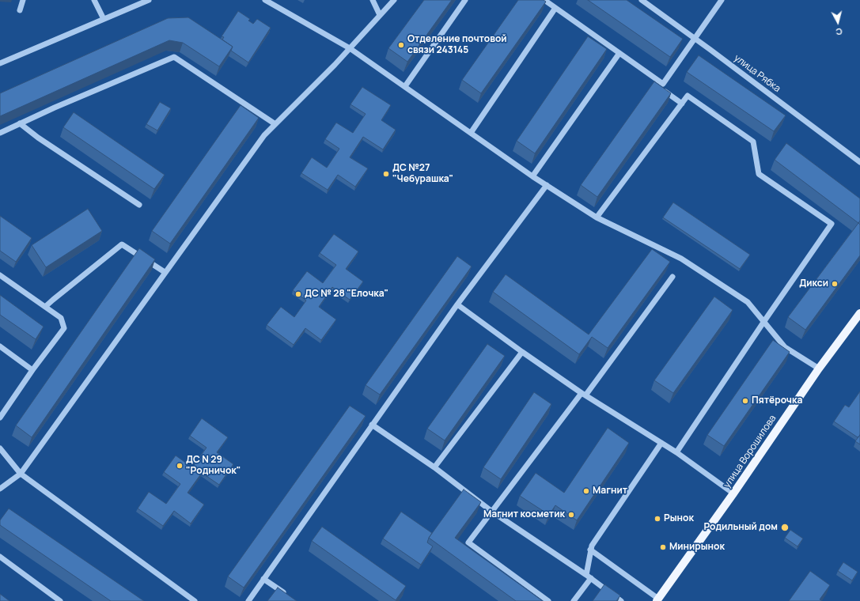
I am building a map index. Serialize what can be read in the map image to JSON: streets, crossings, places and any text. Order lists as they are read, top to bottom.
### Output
{
  "streets": {
    "main road": ["улица Ворошилова"],
    "street": ["улица Рябка"]
  },
  "places": [
    "Отделение почтовой связи 243145",
    "ДС №27 \"Чебурашка\"",
    "Дикси",
    "ДС № 28 \"Елочка\"",
    "Пятёрочка",
    "ДС N 29 \"Родничок\"",
    "Магнит",
    "Магнит косметик",
    "Рынок",
    "Родильный дом",
    "Минирынок"
  ],
  "north": "bottom"
}
